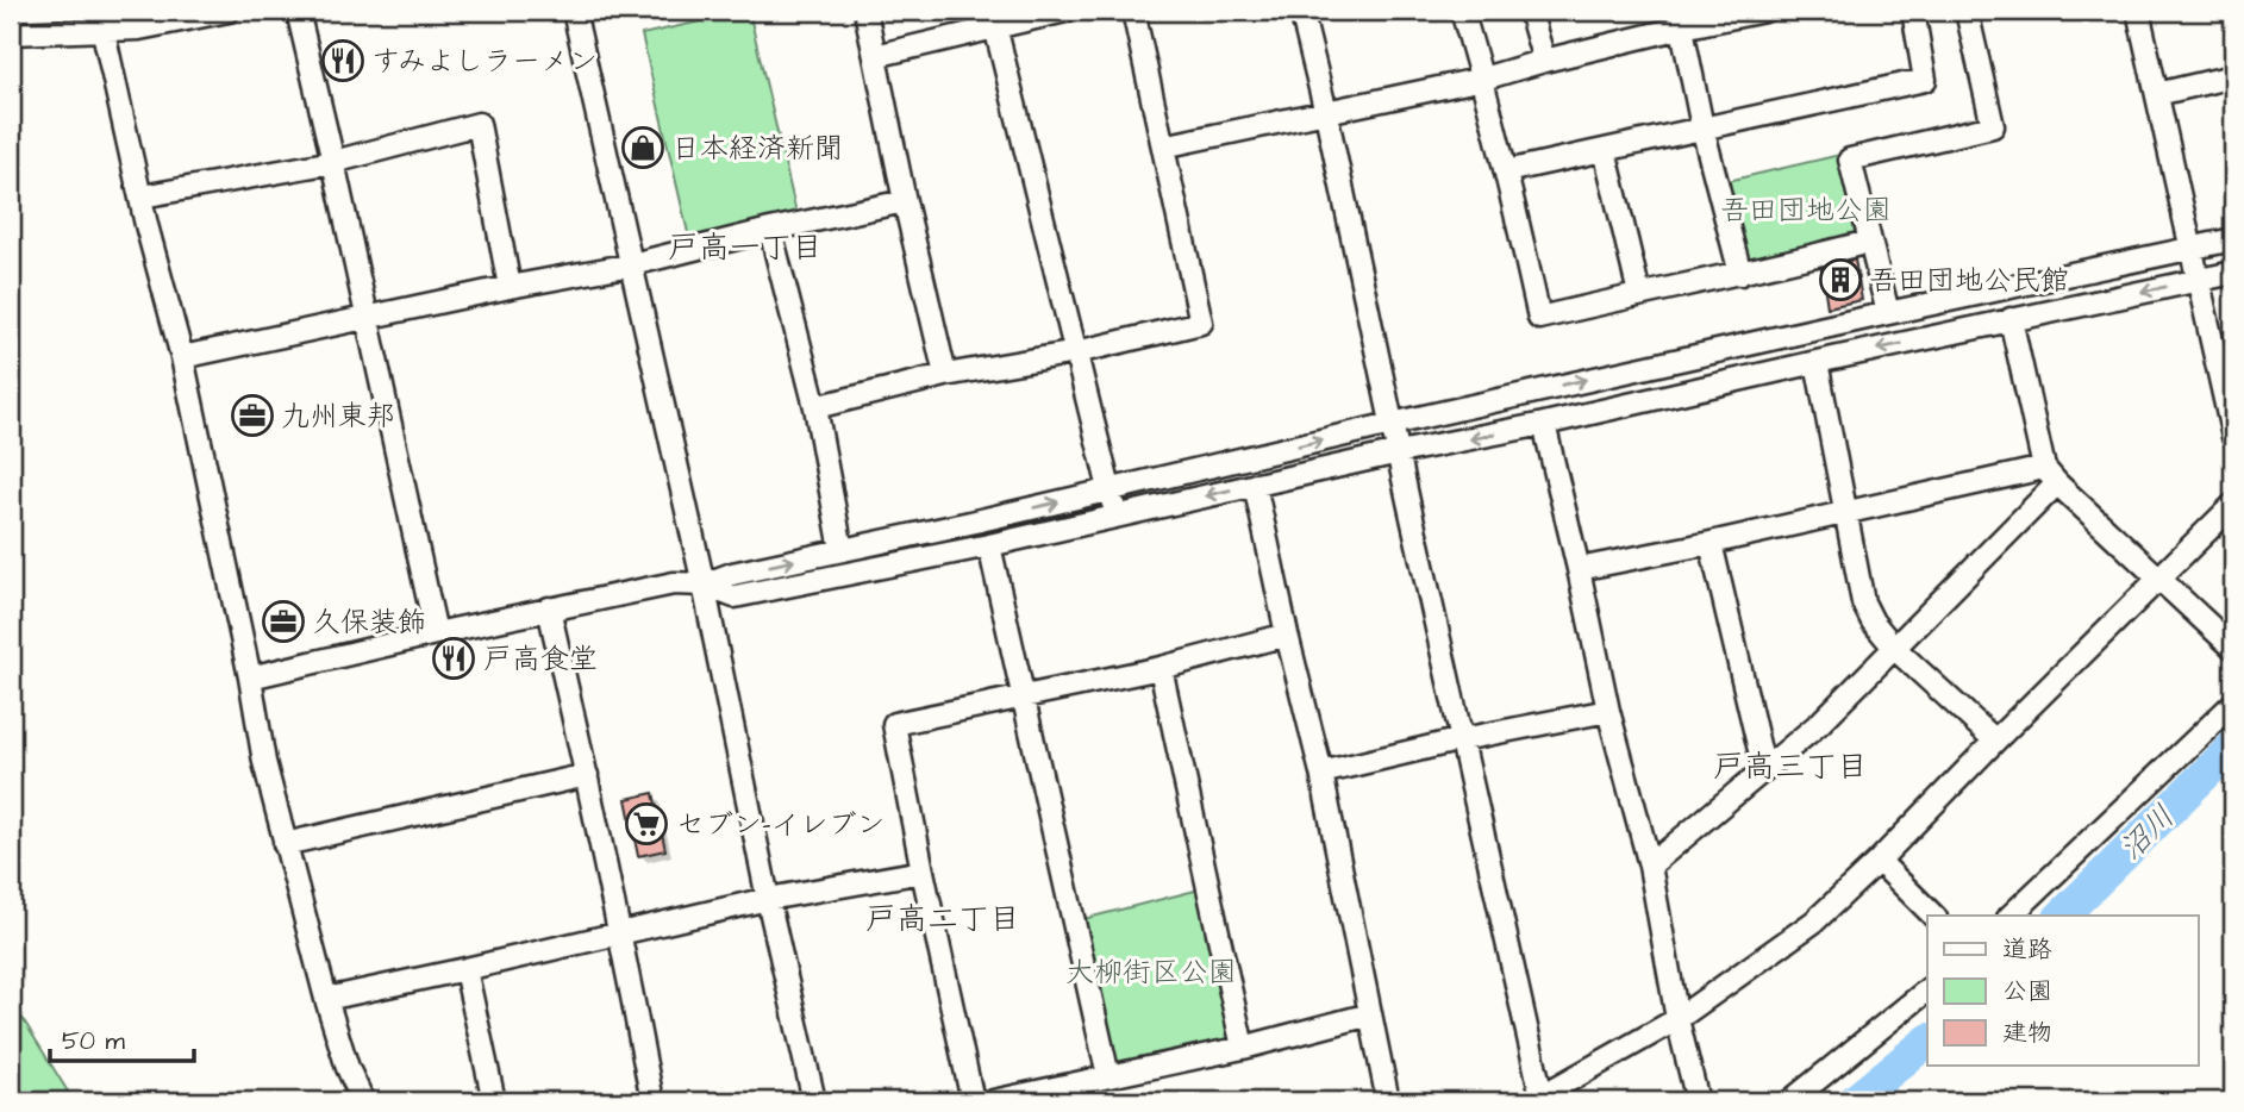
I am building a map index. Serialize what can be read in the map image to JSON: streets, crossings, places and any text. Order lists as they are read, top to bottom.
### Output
{
  "districts": ["戸高一丁目", "戸高三丁目", "戸高二丁目"],
  "water": ["沼川"],
  "parks": ["吾田団地公園", "大柳街区公園"],
  "places": {
    "restaurant": ["すみよしラーメン", "戸高食堂"],
    "shop": ["日本経済新聞"],
    "building": ["吾田団地公民館"],
    "office": ["九州東邦", "久保装飾"],
    "supermarket": ["セブン-イレブン"]
  },
  "legend": ["道路", "公園", "建物"],
  "scale_bar": "50 m"
}
